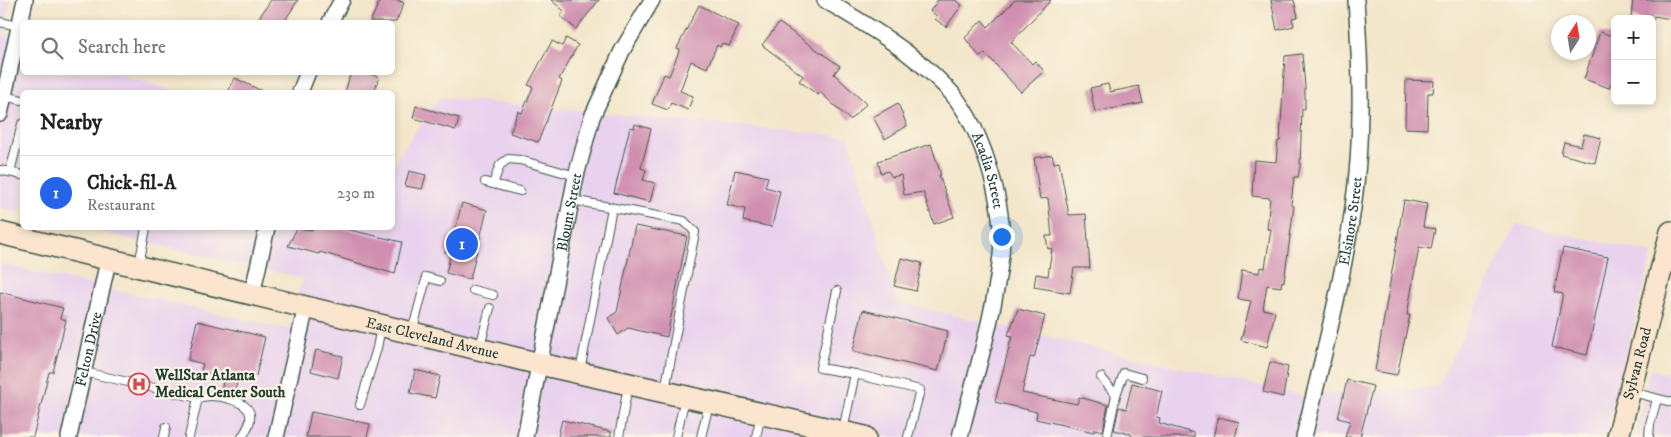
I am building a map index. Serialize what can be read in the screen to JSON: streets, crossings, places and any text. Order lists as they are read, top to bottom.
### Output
{
  "streets": {
    "main road": ["East Cleveland Avenue", "Sylvan Road"],
    "street": [
      "Acadia Street",
      "Blount Street",
      "Elsinore Street",
      "Felton Drive"
    ]
  },
  "crossings": [
    ["Blount Street", "East Cleveland Avenue"],
    ["East Cleveland Avenue", "Felton Drive"]
  ],
  "places": {
    "hospital": ["WellStar Atlanta Medical Center South"]
  },
  "north": "top",
  "page": {
    "map_buttons": ["+", "−"],
    "search": "Search here",
    "heading": "Nearby",
    "list": [
      {
        "mark": "1",
        "name": "Chick-fil-A",
        "note": "Restaurant",
        "value": "230 m"
      }
    ],
    "pins": "1"
  }
}
